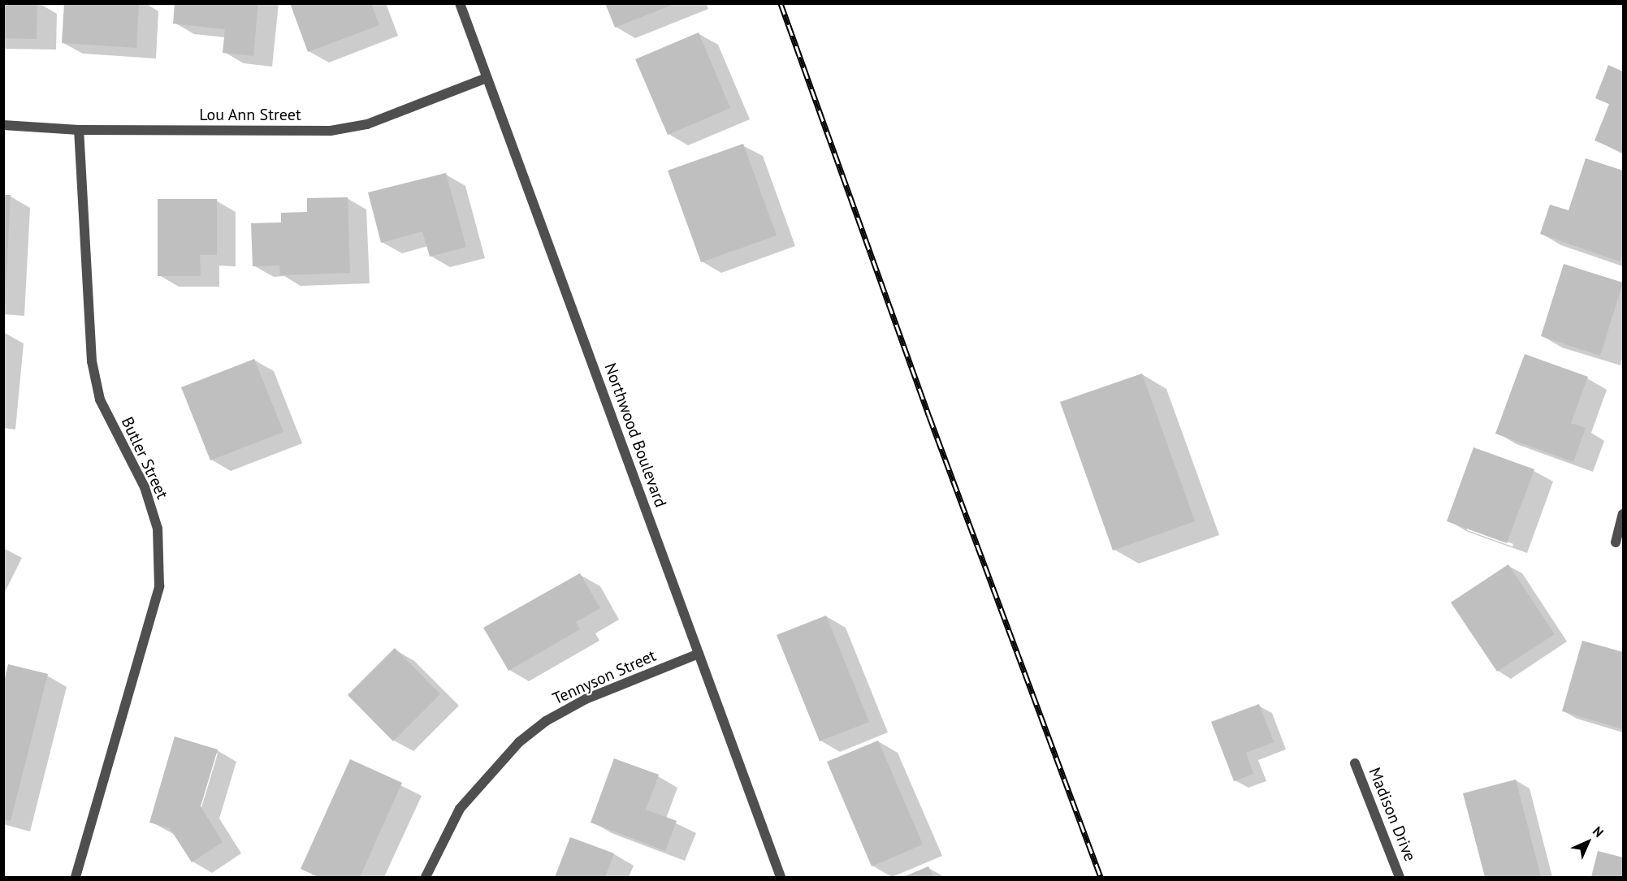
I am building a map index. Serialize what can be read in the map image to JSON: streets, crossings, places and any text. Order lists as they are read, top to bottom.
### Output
{
  "streets": {
    "street": [
      "Lou Ann Street",
      "Northwood Boulevard",
      "Butler Street",
      "Tennyson Street",
      "Madison Drive"
    ]
  },
  "crossings": [
    ["Lou Ann Street", "Northwood Boulevard"],
    ["Lou Ann Street", "Butler Street"],
    ["Northwood Boulevard", "Tennyson Street"]
  ],
  "north": "top right"
}
